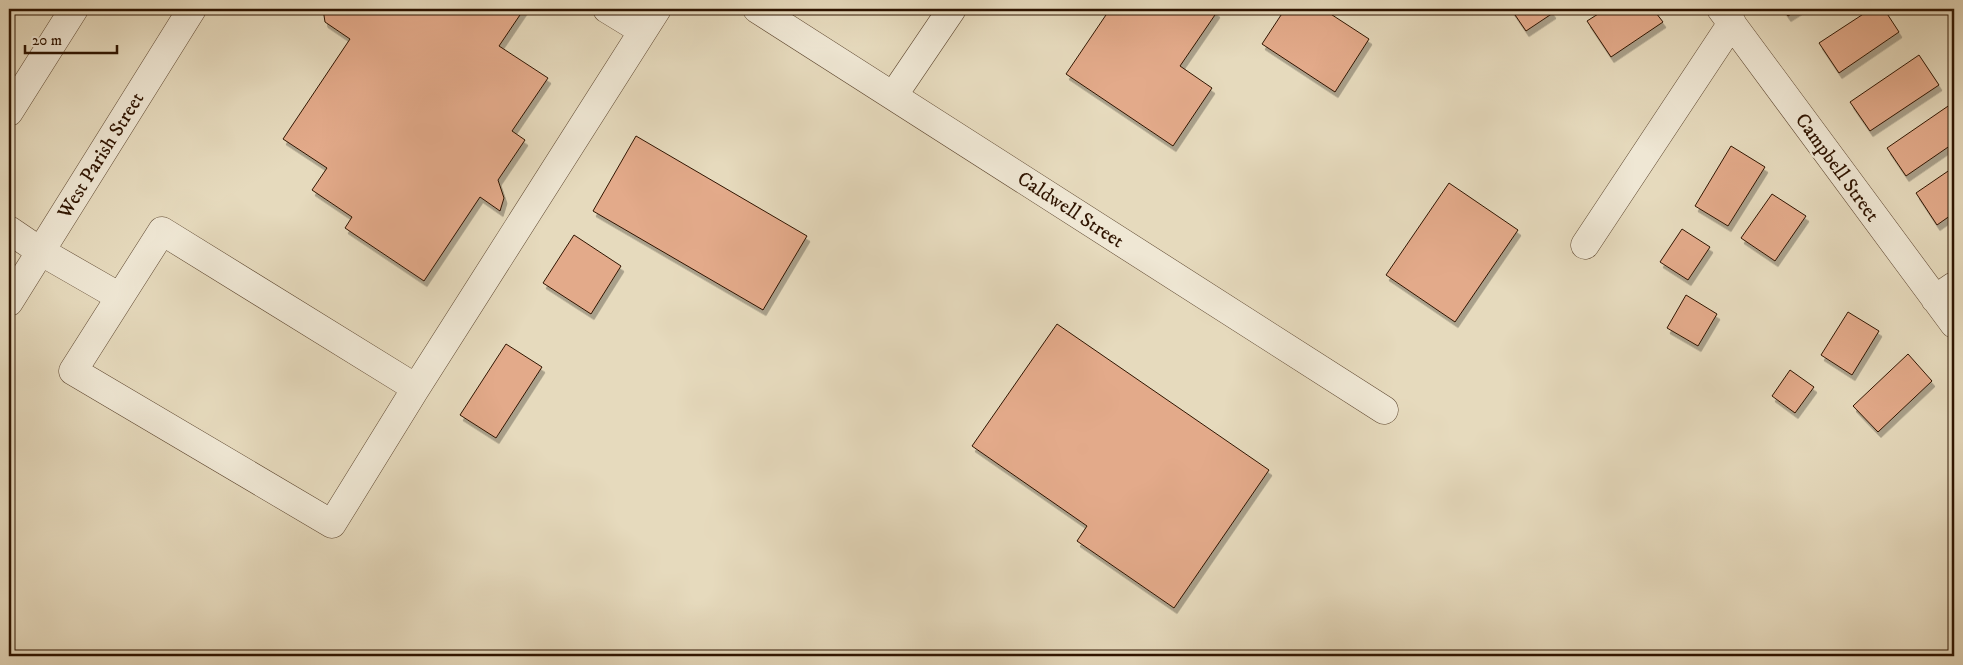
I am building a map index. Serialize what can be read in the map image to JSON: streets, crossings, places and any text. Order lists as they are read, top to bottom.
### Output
{
  "streets": {
    "street": ["West Parish Street", "Campbell Street", "Caldwell Street"]
  },
  "scale_bar": "20 m"
}
